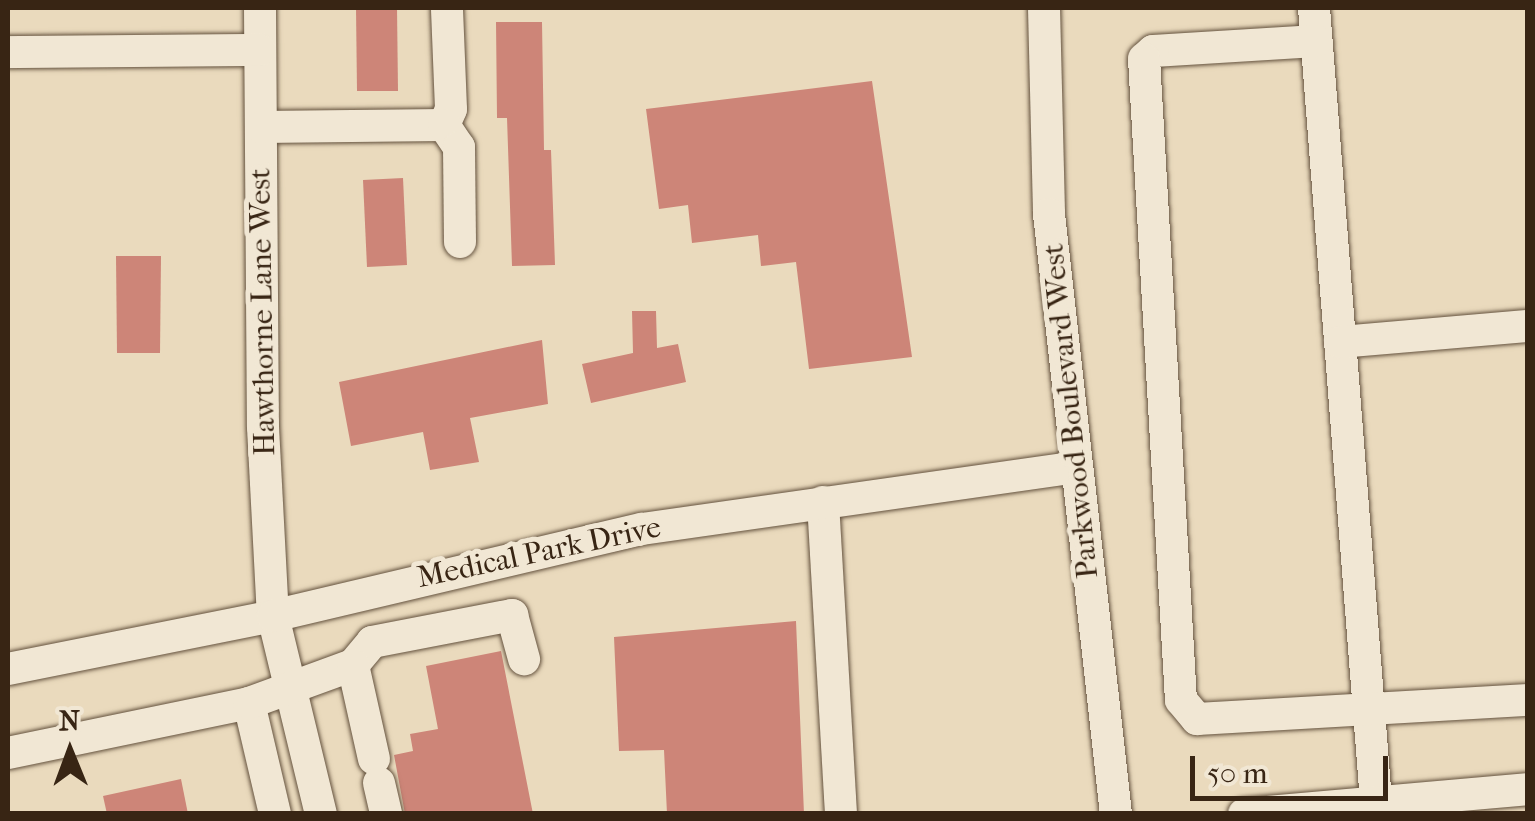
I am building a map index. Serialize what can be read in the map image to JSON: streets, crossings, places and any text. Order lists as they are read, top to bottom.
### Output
{
  "streets": {
    "street": ["Hawthorne Lane West", "Parkwood Boulevard West", "Medical Park Drive"]
  },
  "crossings": [
    ["Hawthorne Lane West", "Medical Park Drive"],
    ["Parkwood Boulevard West", "Medical Park Drive"]
  ],
  "scale_bar": "50 m",
  "north": "top"
}
